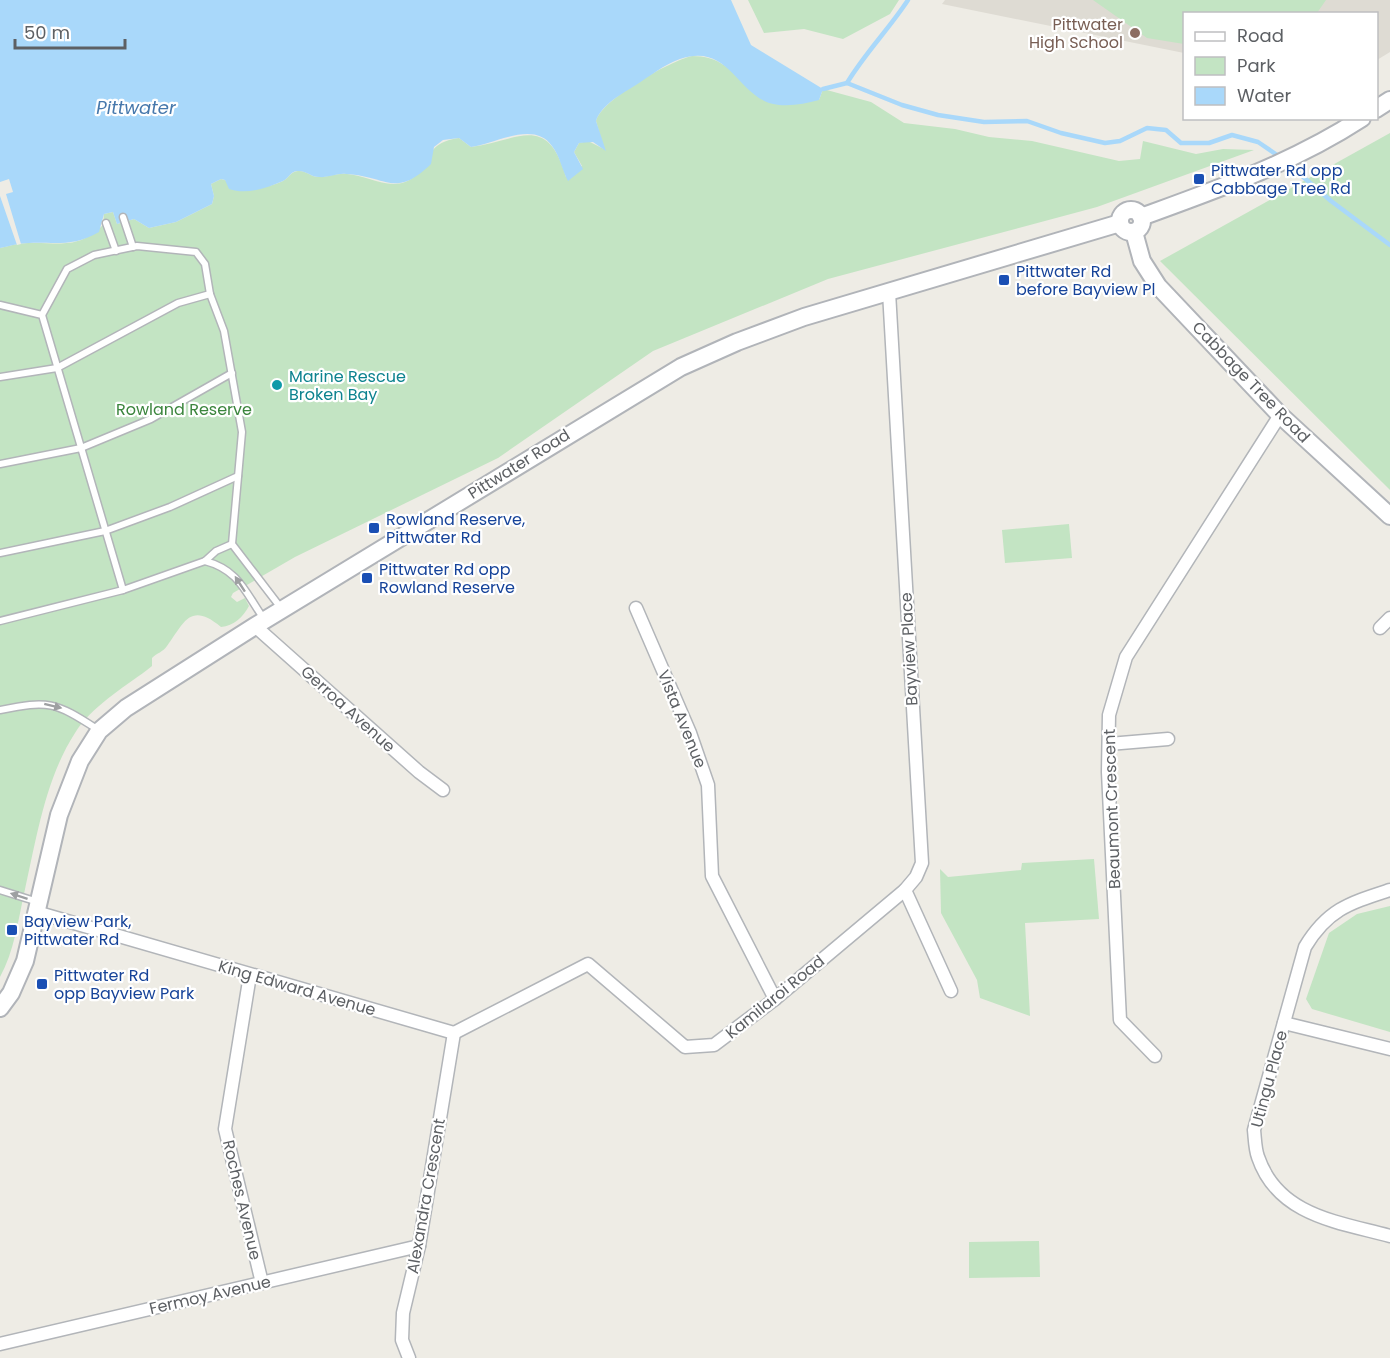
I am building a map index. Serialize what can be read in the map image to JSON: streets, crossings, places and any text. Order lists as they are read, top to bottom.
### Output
{
  "streets": {
    "main road": ["Cabbage Tree Road", "Pittwater Road"],
    "street": [
      "Bayview Place",
      "Gerroa Avenue",
      "Vista Avenue",
      "Beaumont Crescent",
      "King Edward Avenue",
      "Kamilaroi Road",
      "Utingu Place",
      "Alexandra Crescent",
      "Roches Avenue",
      "Fermoy Avenue"
    ]
  },
  "crossings": [
    ["Cabbage Tree Road", "Pittwater Road"],
    ["Cabbage Tree Road", "Beaumont Crescent"],
    ["Pittwater Road", "Bayview Place"],
    ["Pittwater Road", "Gerroa Avenue"],
    ["Pittwater Road", "King Edward Avenue"],
    ["Bayview Place", "Kamilaroi Road"],
    ["Vista Avenue", "Kamilaroi Road"],
    ["King Edward Avenue", "Kamilaroi Road"],
    ["King Edward Avenue", "Alexandra Crescent"],
    ["King Edward Avenue", "Roches Avenue"],
    ["Kamilaroi Road", "Alexandra Crescent"],
    ["Alexandra Crescent", "Fermoy Avenue"],
    ["Roches Avenue", "Fermoy Avenue"]
  ],
  "water": ["Pittwater"],
  "parks": ["Rowland Reserve"],
  "places": {
    "other": ["Pittwater High School", "Marine Rescue Broken Bay"],
    "transit": [
      "Pittwater Rd opp Cabbage Tree Rd",
      "Pittwater Rd before Bayview Pl",
      "Rowland Reserve, Pittwater Rd",
      "Pittwater Rd opp Rowland Reserve",
      "Bayview Park, Pittwater Rd",
      "Pittwater Rd opp Bayview Park"
    ]
  },
  "legend": ["Road", "Park", "Water"],
  "scale_bar": "50 m"
}
